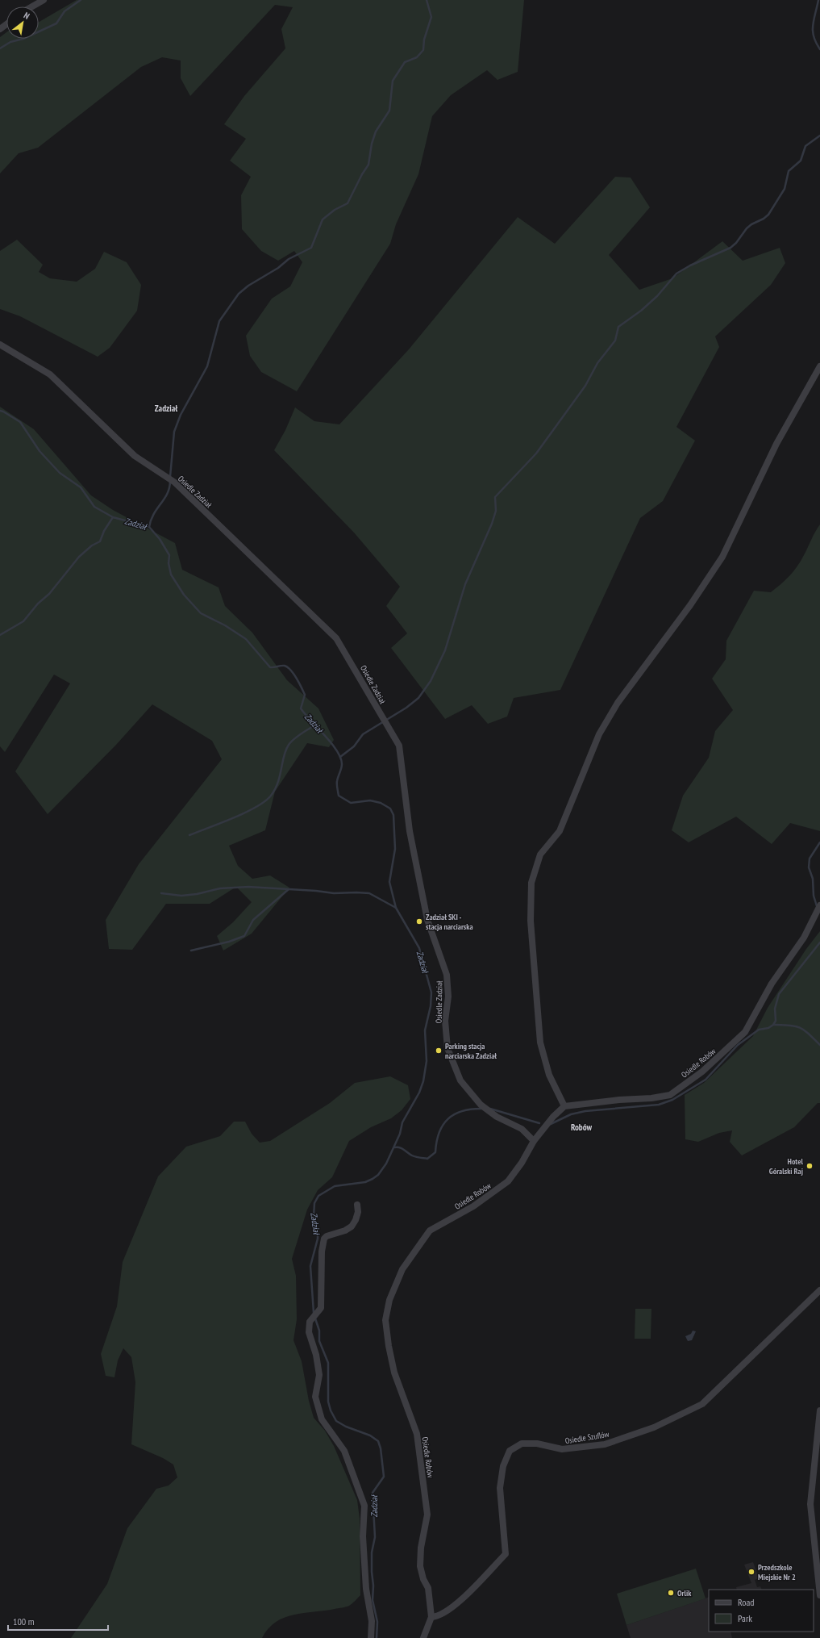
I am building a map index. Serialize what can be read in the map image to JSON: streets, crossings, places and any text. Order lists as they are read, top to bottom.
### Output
{
  "streets": {
    "street": ["Osiedle Zadział", "Osiedle Robów", "Osiedle Szuflów"]
  },
  "crossings": [
    ["Osiedle Zadział", "Osiedle Robów"],
    ["Osiedle Robów", "Osiedle Szuflów"]
  ],
  "districts": ["Zadział", "Robów"],
  "water": ["Zadział"],
  "places": [
    "Zadział SKI - stacja narciarska",
    "Parking stacja narciarska Zadział",
    "Hotel Góralski Raj",
    "Przedszkole Miejskie Nr 2",
    "Orlik"
  ],
  "legend": ["Road", "Park"],
  "scale_bar": "100 m",
  "north": "top right"
}
